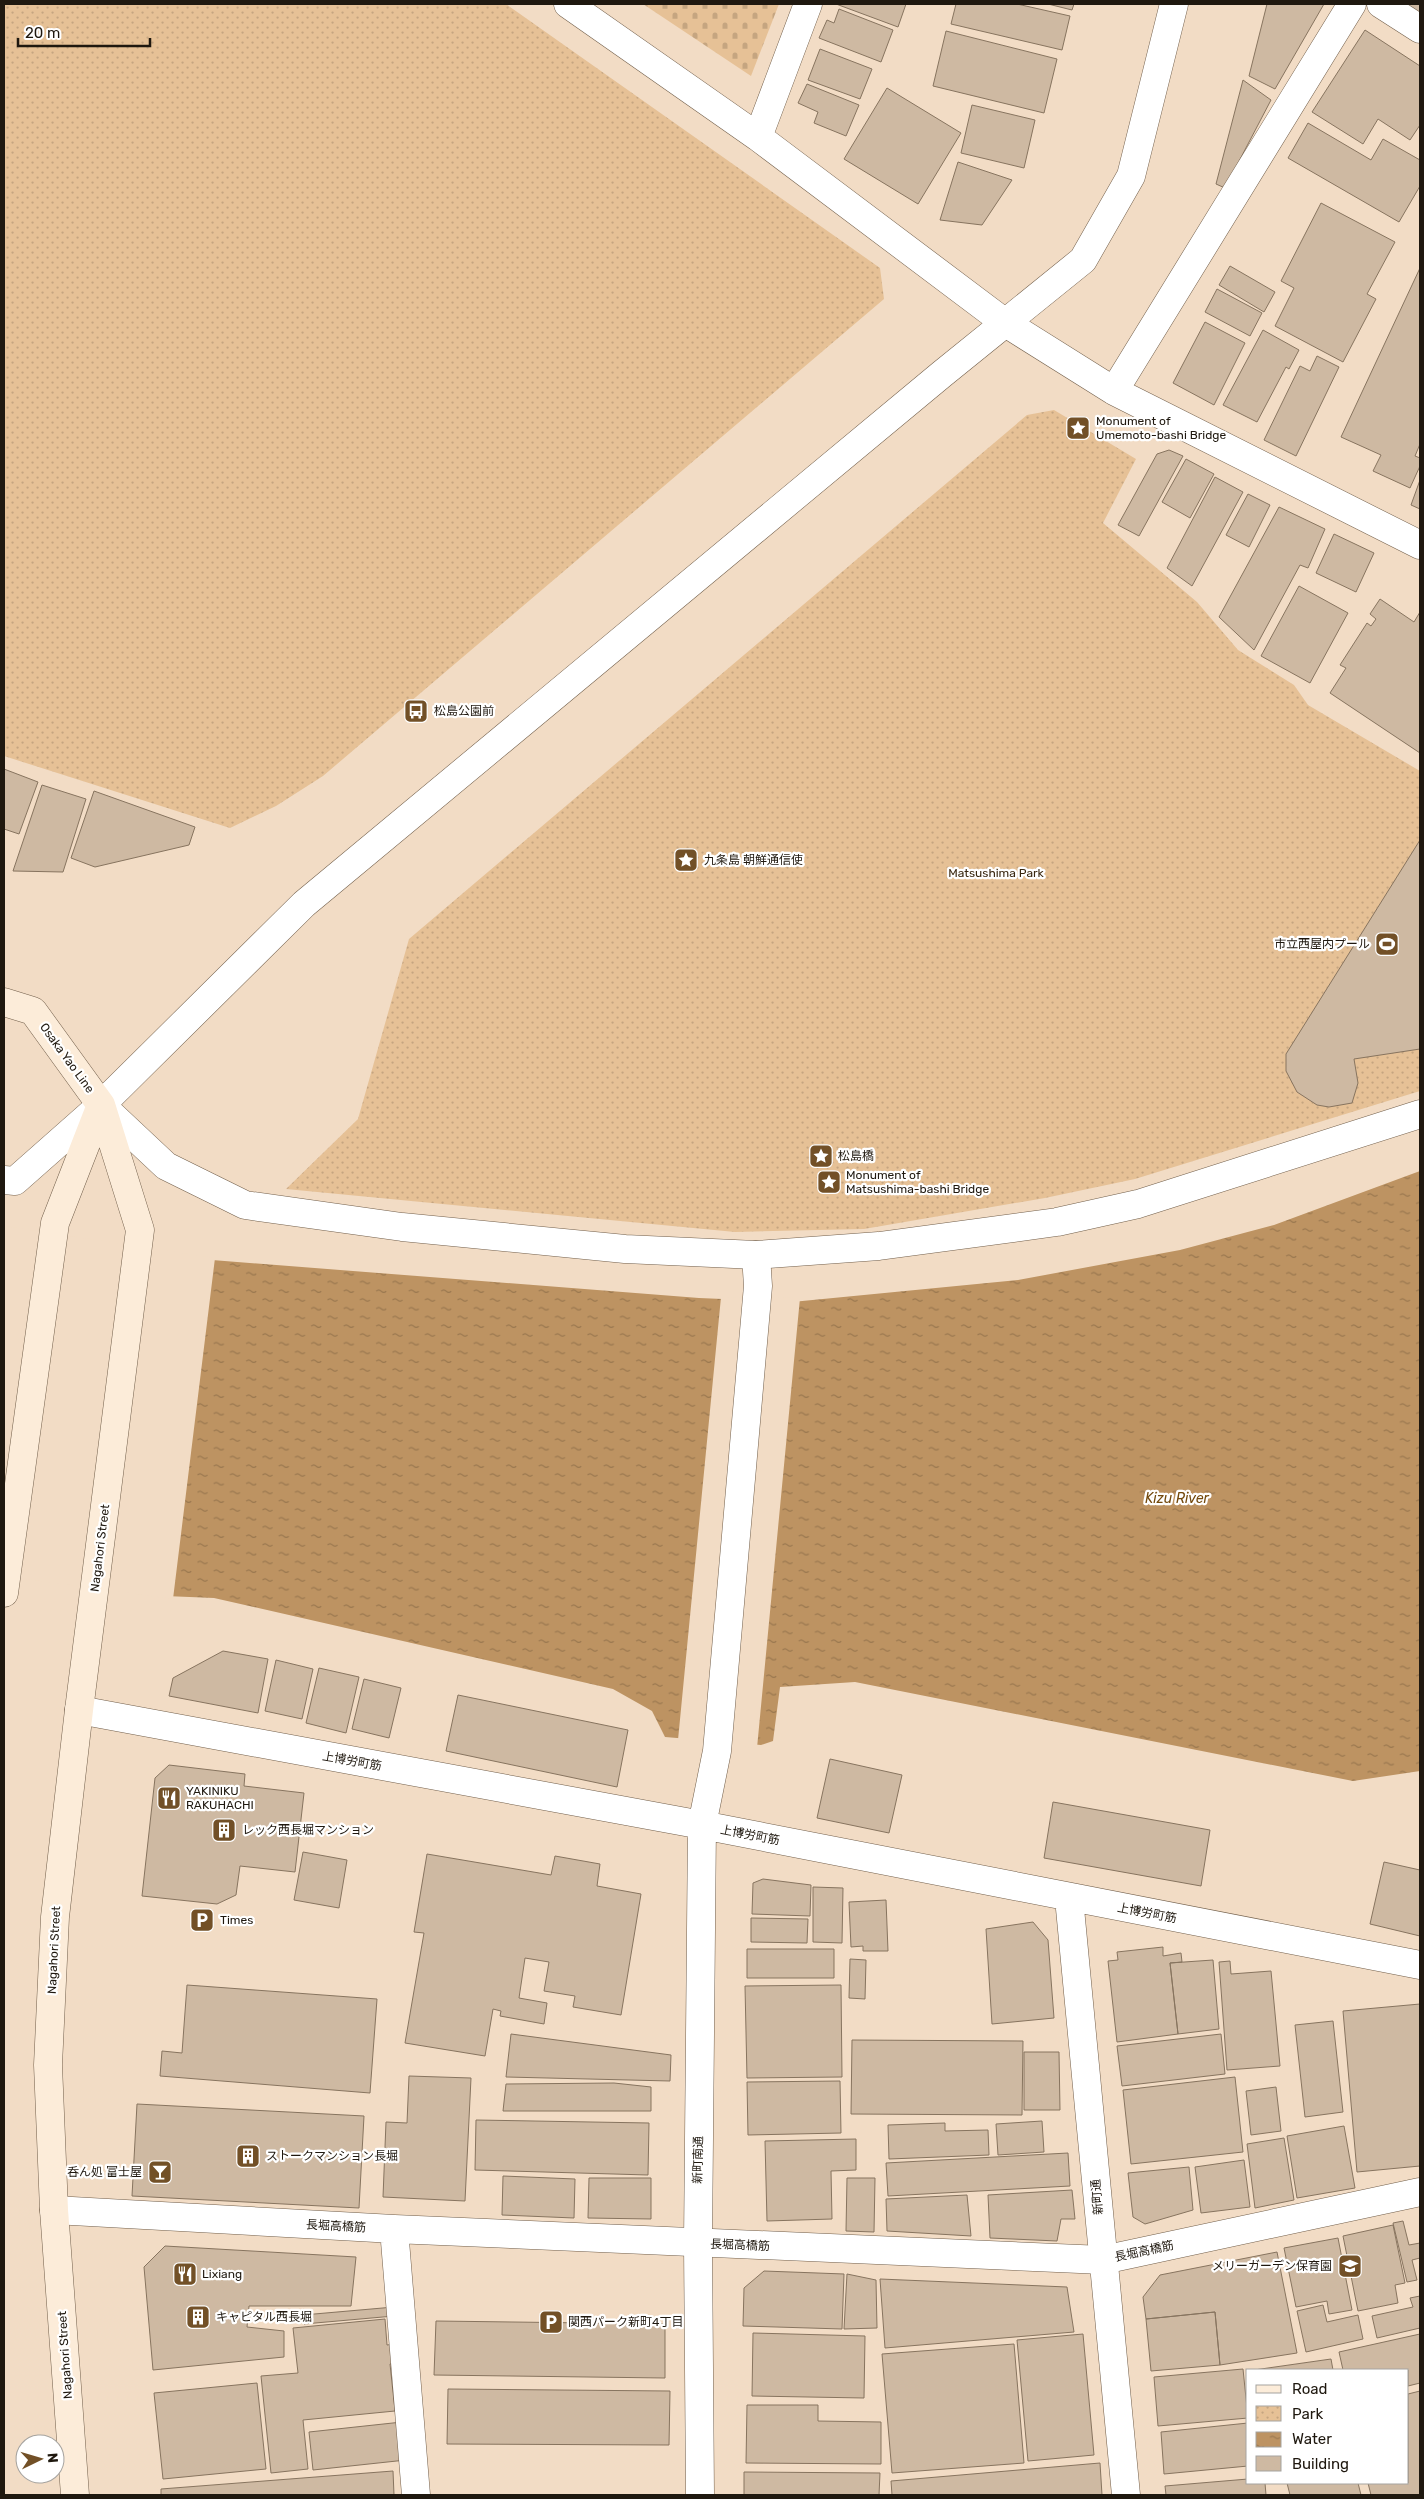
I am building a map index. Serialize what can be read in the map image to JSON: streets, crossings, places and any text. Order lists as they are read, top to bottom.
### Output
{
  "streets": {
    "main road": ["Osaka Yao Line", "Nagahori Street"],
    "street": [
      "上博労町筋",
      "新町南通",
      "新町通",
      "長堀高橋筋"
    ]
  },
  "crossings": [
    ["Osaka Yao Line", "Nagahori Street"],
    ["Nagahori Street", "上博労町筋"],
    ["Nagahori Street", "長堀高橋筋"],
    ["上博労町筋", "新町南通"],
    ["上博労町筋", "新町通"],
    ["新町南通", "長堀高橋筋"],
    ["新町通", "長堀高橋筋"]
  ],
  "water": ["Kizu River"],
  "parks": ["Matsushima Park"],
  "places": {
    "place": [
      "Monument of Umemoto-bashi Bridge",
      "九条島 朝鮮通信使",
      "松島橋",
      "Monument of Matsushima-bashi Bridge"
    ],
    "bus stop": ["松島公園前"],
    "sports": ["市立西屋内プール"],
    "restaurant": ["YAKINIKU RAKUHACHI", "Lixiang"],
    "building": ["レック西長堀マンション", "ストークマンション長堀", "キャピタル西長堀"],
    "parking": ["Times", "関西パーク新町4丁目"],
    "bar": ["呑ん処 富士屋"],
    "school or university": ["メリーガーデン保育園"]
  },
  "legend": [
    "Road",
    "Park",
    "Water",
    "Building"
  ],
  "scale_bar": "20 m",
  "north": "right"
}
